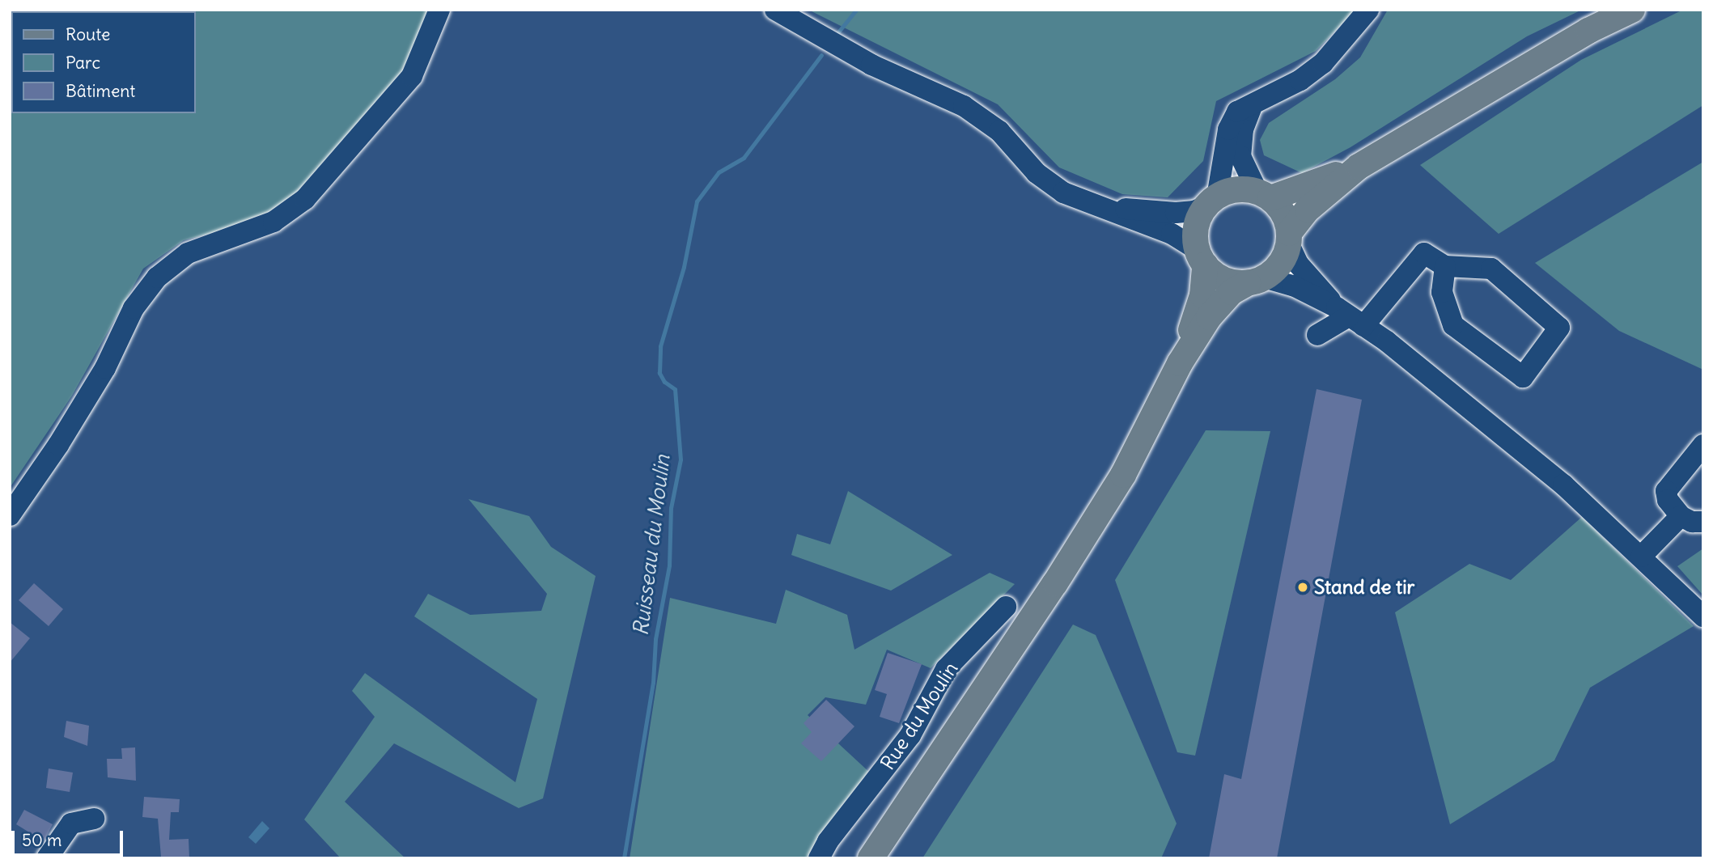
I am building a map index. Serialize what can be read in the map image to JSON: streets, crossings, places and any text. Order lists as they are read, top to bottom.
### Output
{
  "streets": {
    "street": ["Rue du Moulin"]
  },
  "water": ["Ruisseau du Moulin"],
  "places": ["Stand de tir"],
  "legend": ["Route", "Parc", "Bâtiment"],
  "scale_bar": "50 m"
}
